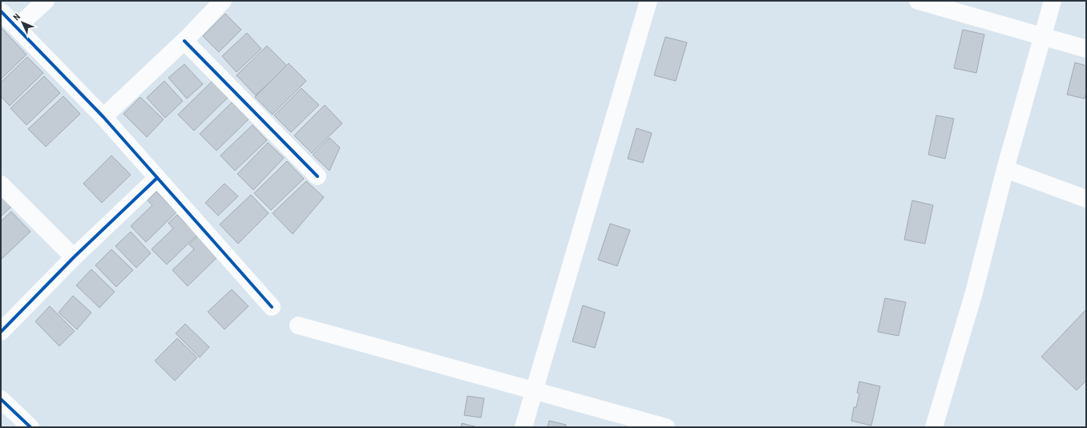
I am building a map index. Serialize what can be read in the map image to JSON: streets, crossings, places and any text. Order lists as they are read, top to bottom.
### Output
{
  "north": "top left"
}
